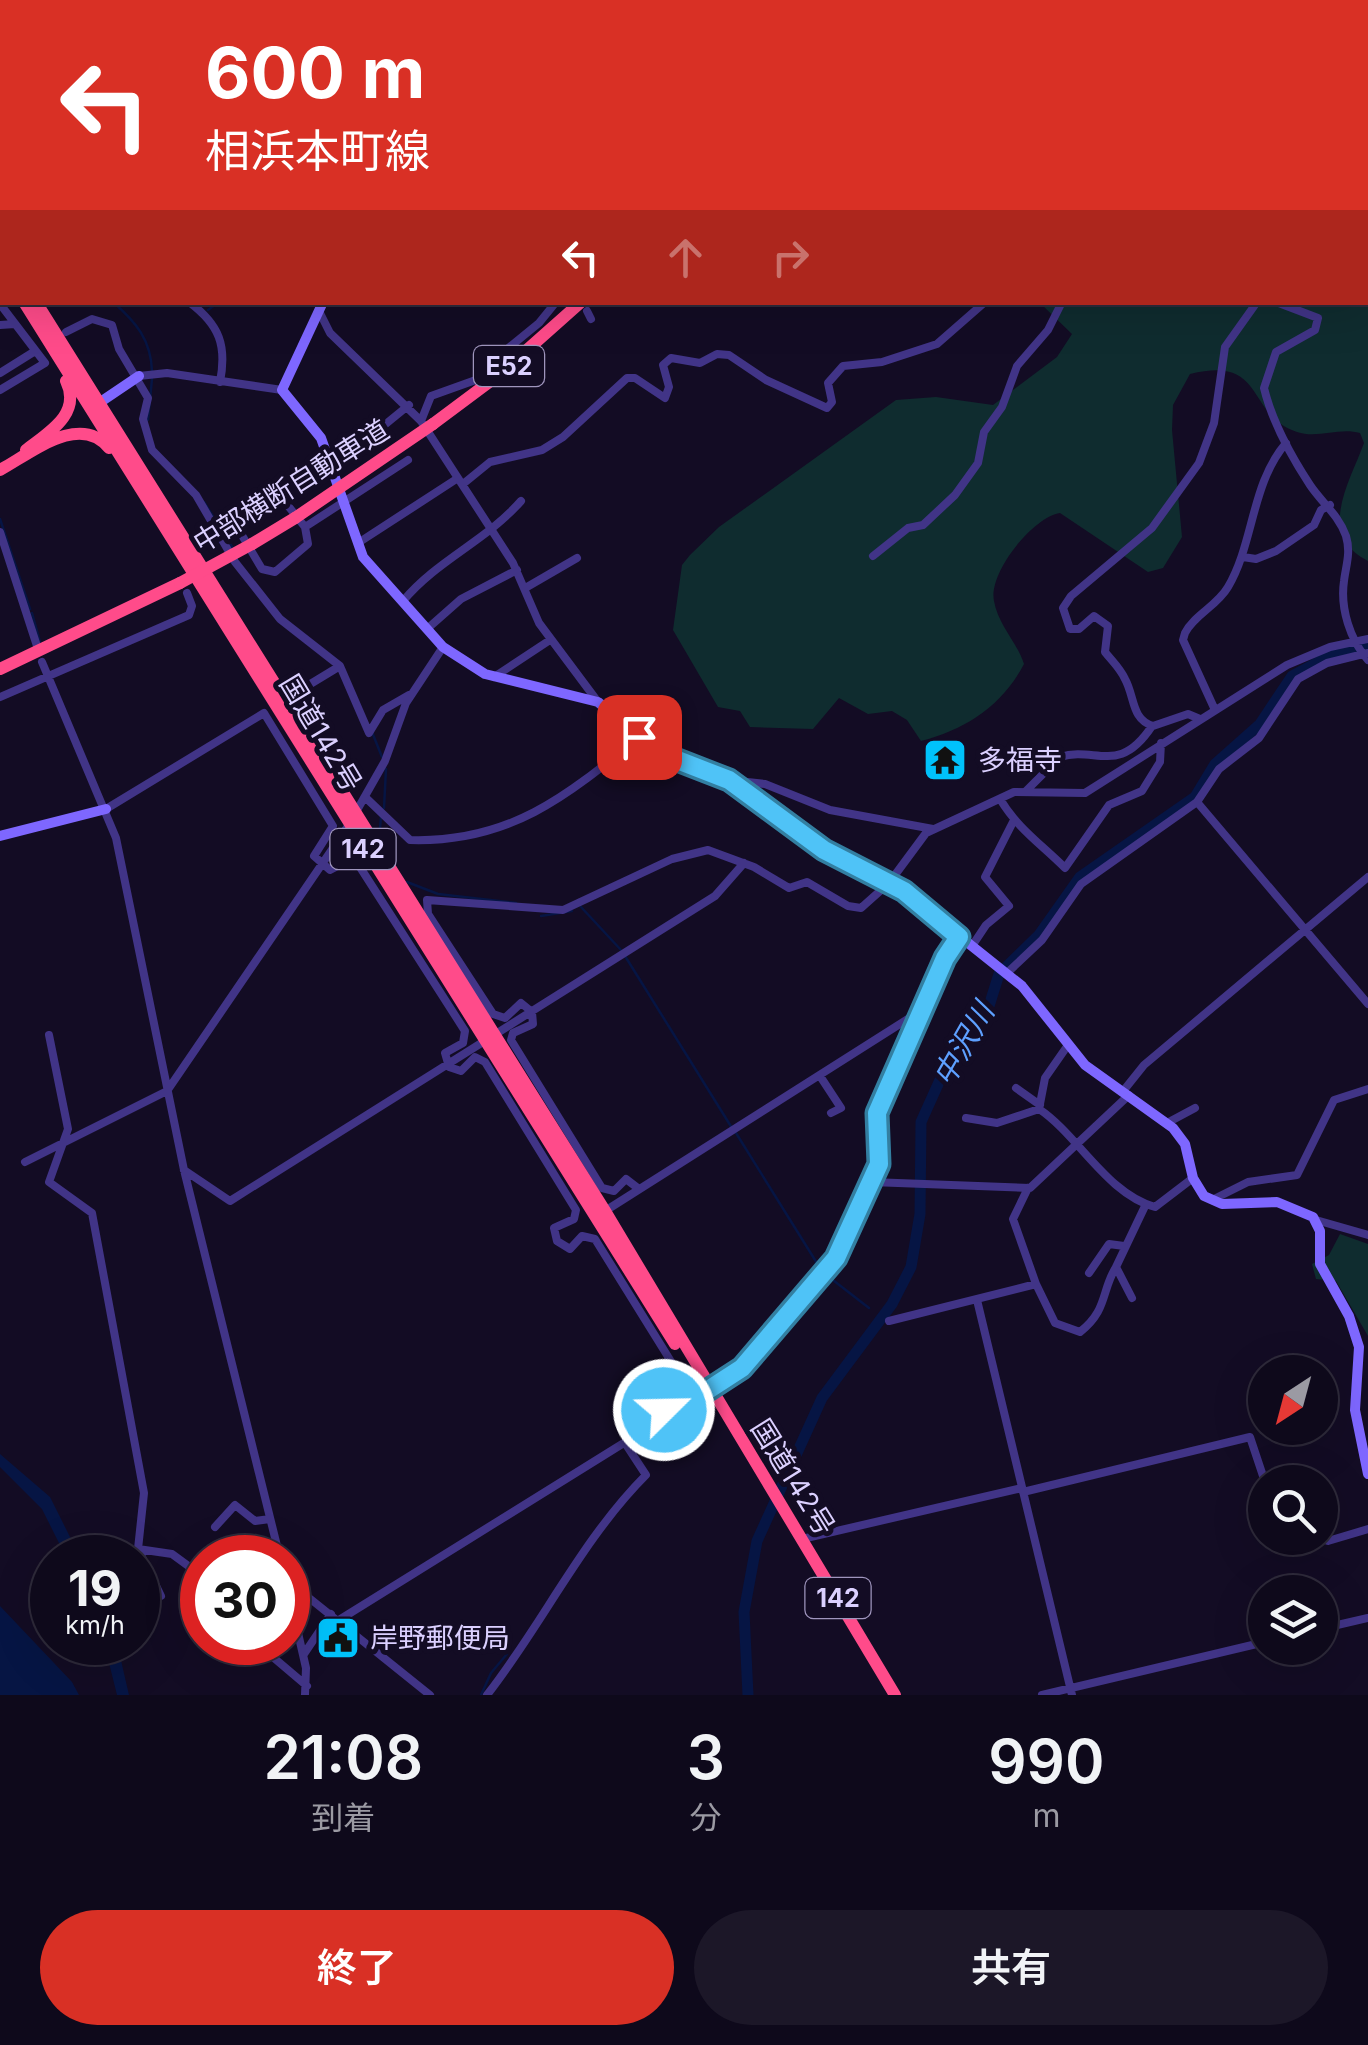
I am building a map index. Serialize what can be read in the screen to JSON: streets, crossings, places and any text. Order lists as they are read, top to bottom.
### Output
{
  "streets": {
    "highway": [
      "E52",
      "中部横断自動車道",
      "国道142号",
      "142"
    ]
  },
  "water": ["中沢川"],
  "places": {
    "temple": ["多福寺"],
    "public building": ["岸野郵便局"]
  },
  "north": "bottom left",
  "page": {
    "turn": ["600 m", "相浜本町線"],
    "speed": "19 km/h",
    "limit": "30",
    "eta": [
      "21:08",
      "到着",
      "3",
      "分",
      "990",
      "m"
    ],
    "buttons": ["終了", "共有"]
  }
}
